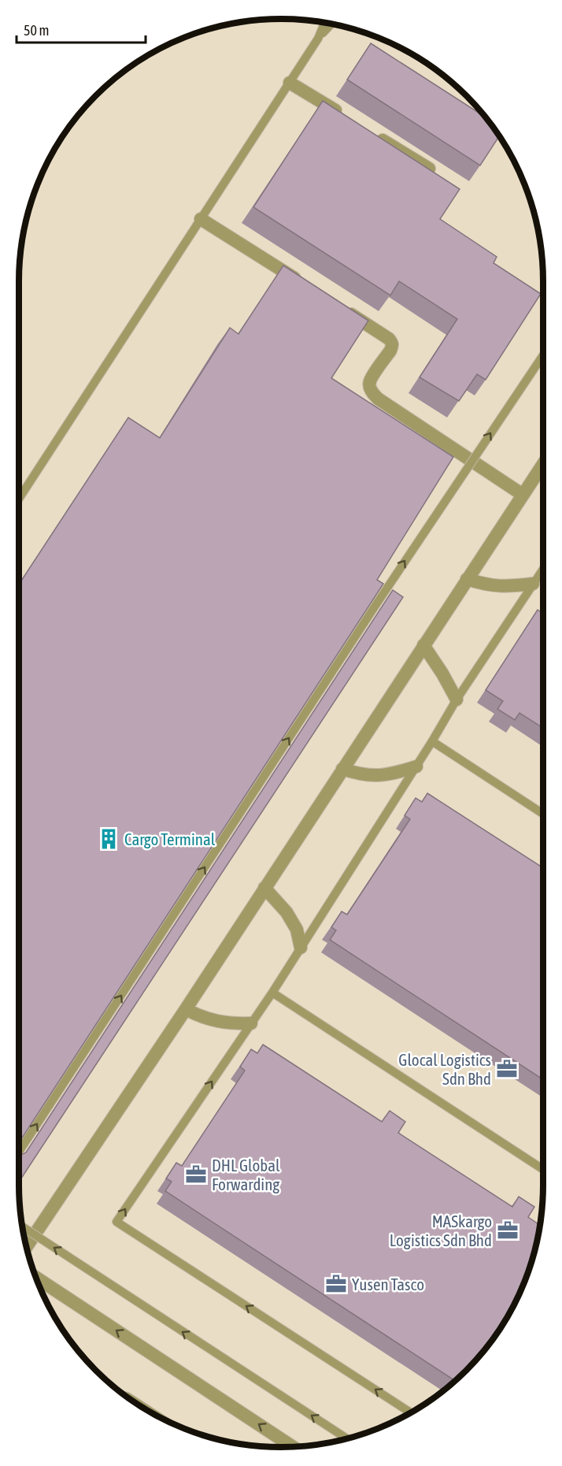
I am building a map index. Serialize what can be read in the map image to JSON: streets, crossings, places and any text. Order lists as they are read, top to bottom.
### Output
{
  "places": {
    "building": ["Cargo Terminal"],
    "office": [
      "Glocal Logistics Sdn Bhd",
      "DHL Global Forwarding",
      "MASkargo Logistics Sdn Bhd",
      "Yusen Tasco"
    ]
  },
  "scale_bar": "50 m"
}
